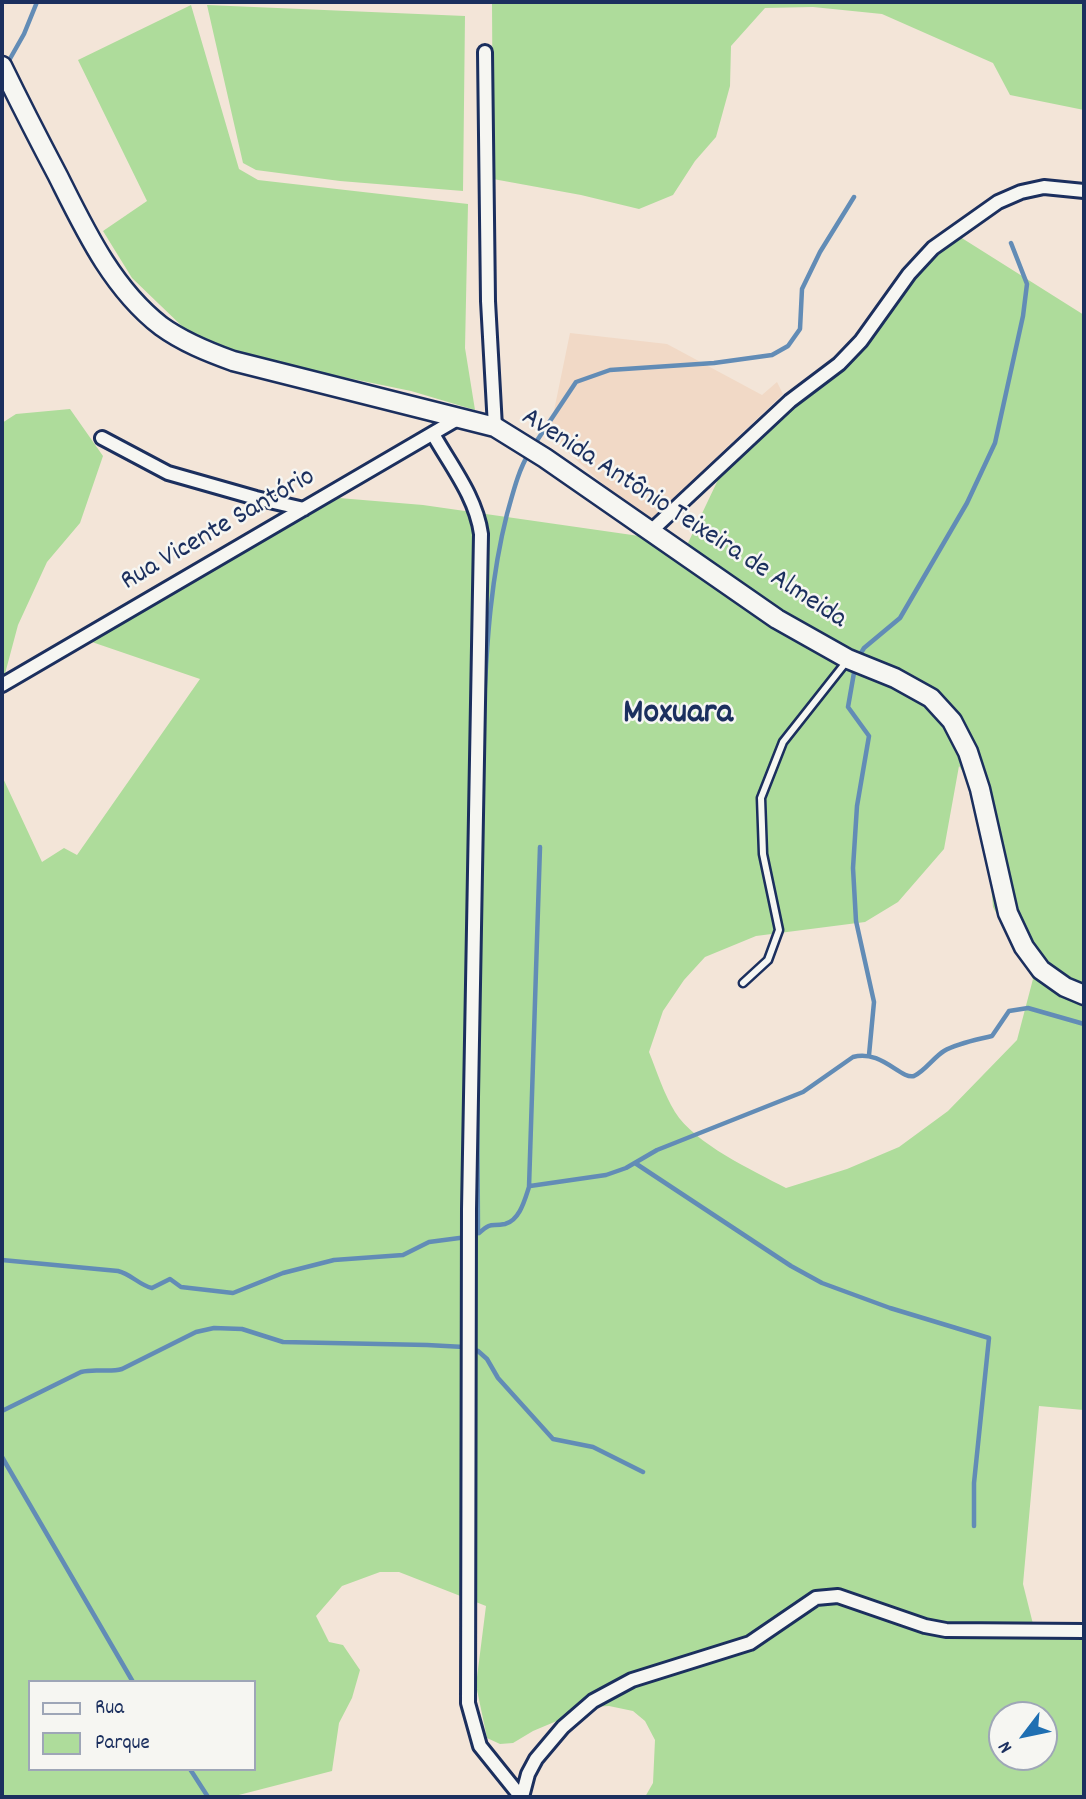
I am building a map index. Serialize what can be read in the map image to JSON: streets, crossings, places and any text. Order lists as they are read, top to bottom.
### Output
{
  "streets": {
    "street": ["Avenida Antônio Teixeira de Almeida", "Rua Vicente Santório"]
  },
  "crossings": [
    ["Avenida Antônio Teixeira de Almeida", "Rua Vicente Santório"]
  ],
  "districts": ["Moxuara"],
  "legend": ["Rua", "Parque"],
  "north": "bottom left"
}
